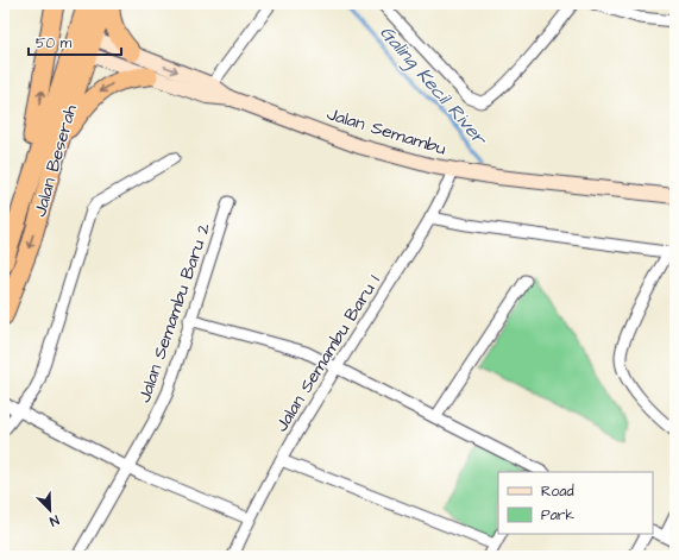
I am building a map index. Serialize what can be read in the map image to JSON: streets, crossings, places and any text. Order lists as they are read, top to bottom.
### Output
{
  "streets": {
    "highway": ["Jalan Beserah"],
    "main road": ["Jalan Semambu"],
    "street": ["Jalan Semambu Baru 2", "Jalan Semambu Baru 1"]
  },
  "crossings": [
    ["Jalan Semambu", "Jalan Beserah"],
    ["Jalan Semambu", "Jalan Semambu Baru 1"]
  ],
  "water": ["Galing Kecil River"],
  "legend": ["Road", "Park"],
  "scale_bar": "50 m",
  "north": "bottom right"
}
